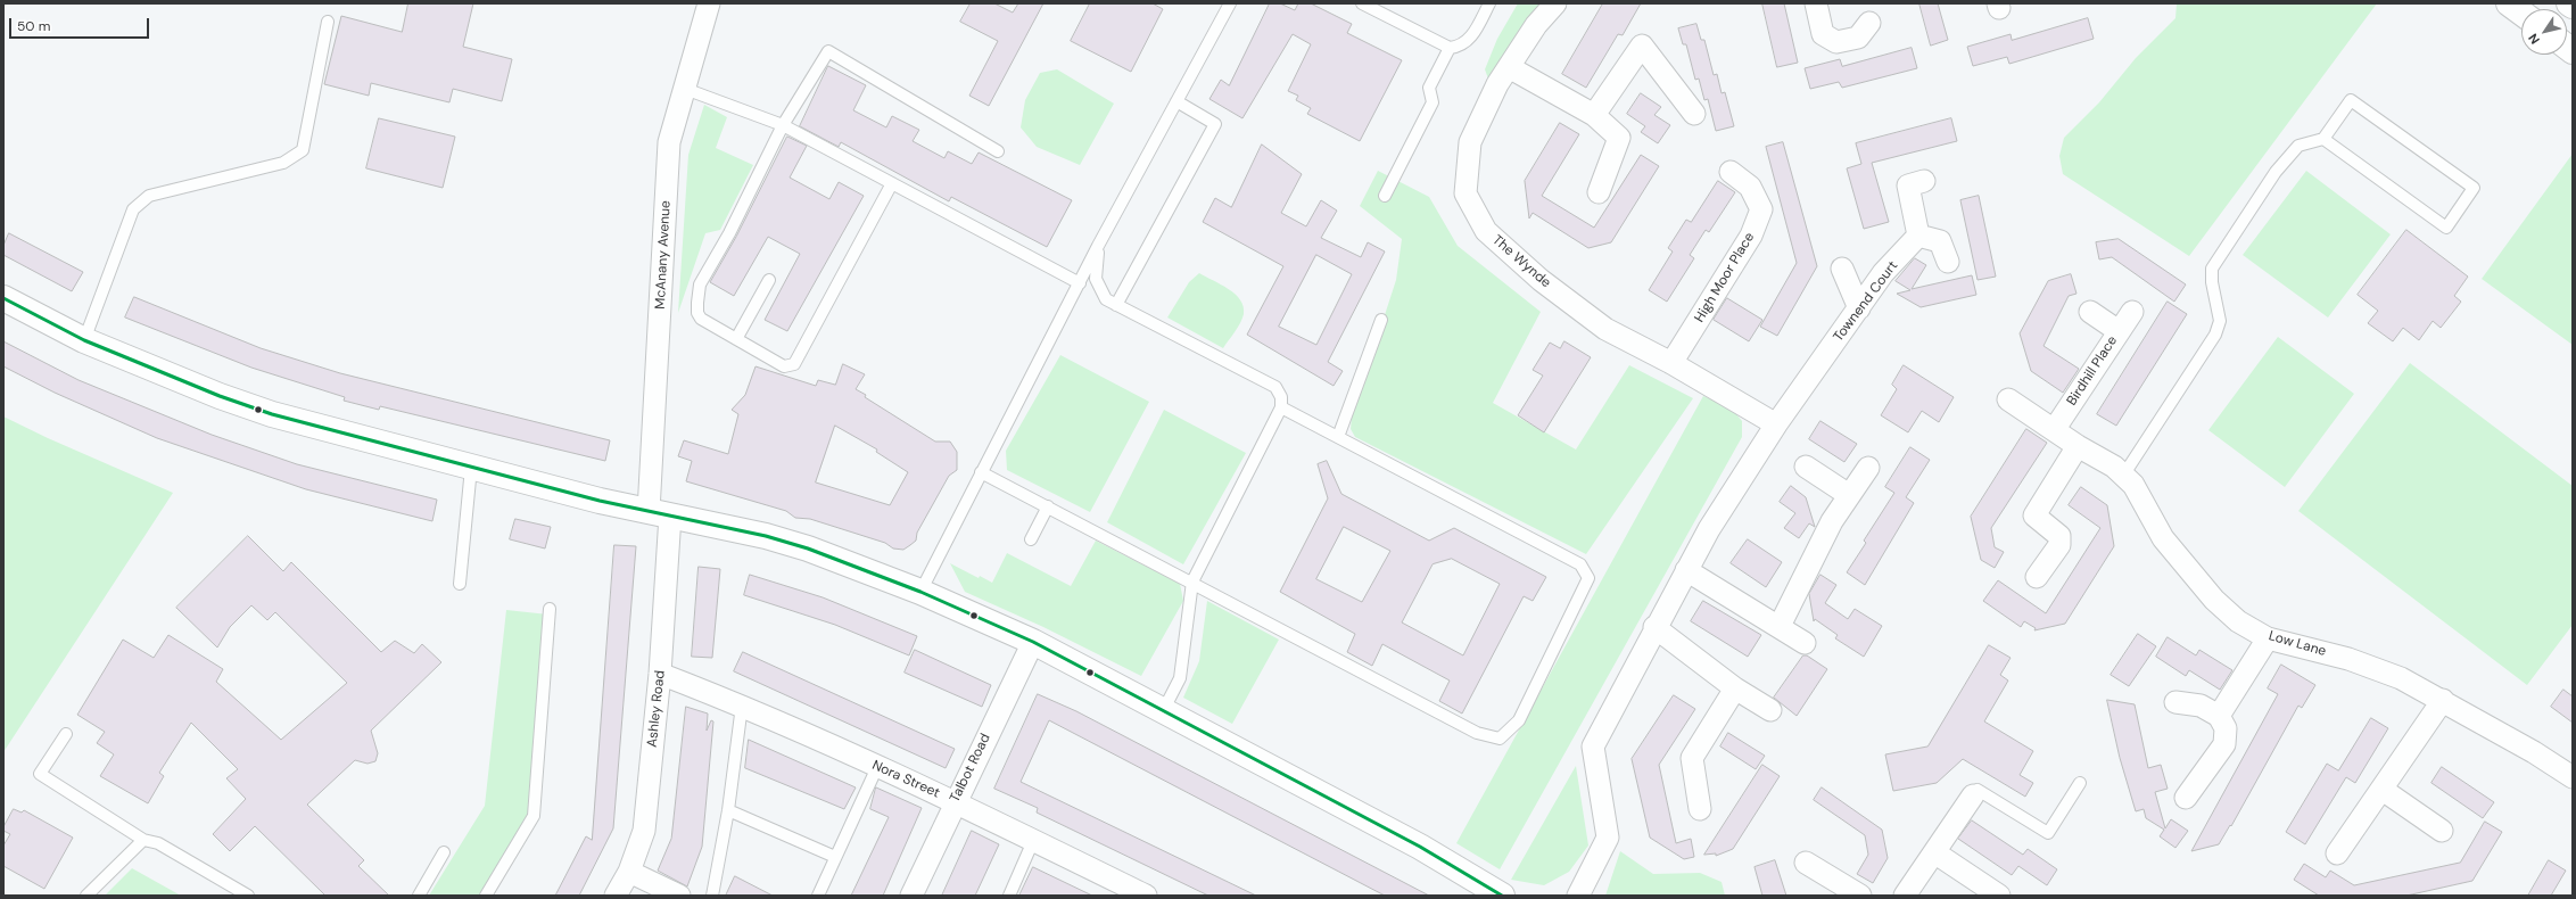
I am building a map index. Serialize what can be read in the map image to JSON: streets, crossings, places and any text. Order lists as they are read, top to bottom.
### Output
{
  "streets": {
    "street": [
      "McAnany Avenue",
      "The Wynde",
      "High Moor Place",
      "Townend Court",
      "Birdhill Place",
      "Low Lane",
      "Ashley Road",
      "Talbot Road",
      "Nora Street"
    ]
  },
  "crossings": [
    ["McAnany Avenue", "Ashley Road"],
    ["The Wynde", "High Moor Place"],
    ["The Wynde", "Townend Court"],
    ["Birdhill Place", "Low Lane"],
    ["Ashley Road", "Nora Street"],
    ["Talbot Road", "Nora Street"]
  ],
  "scale_bar": "50 m",
  "north": "bottom left"
}
